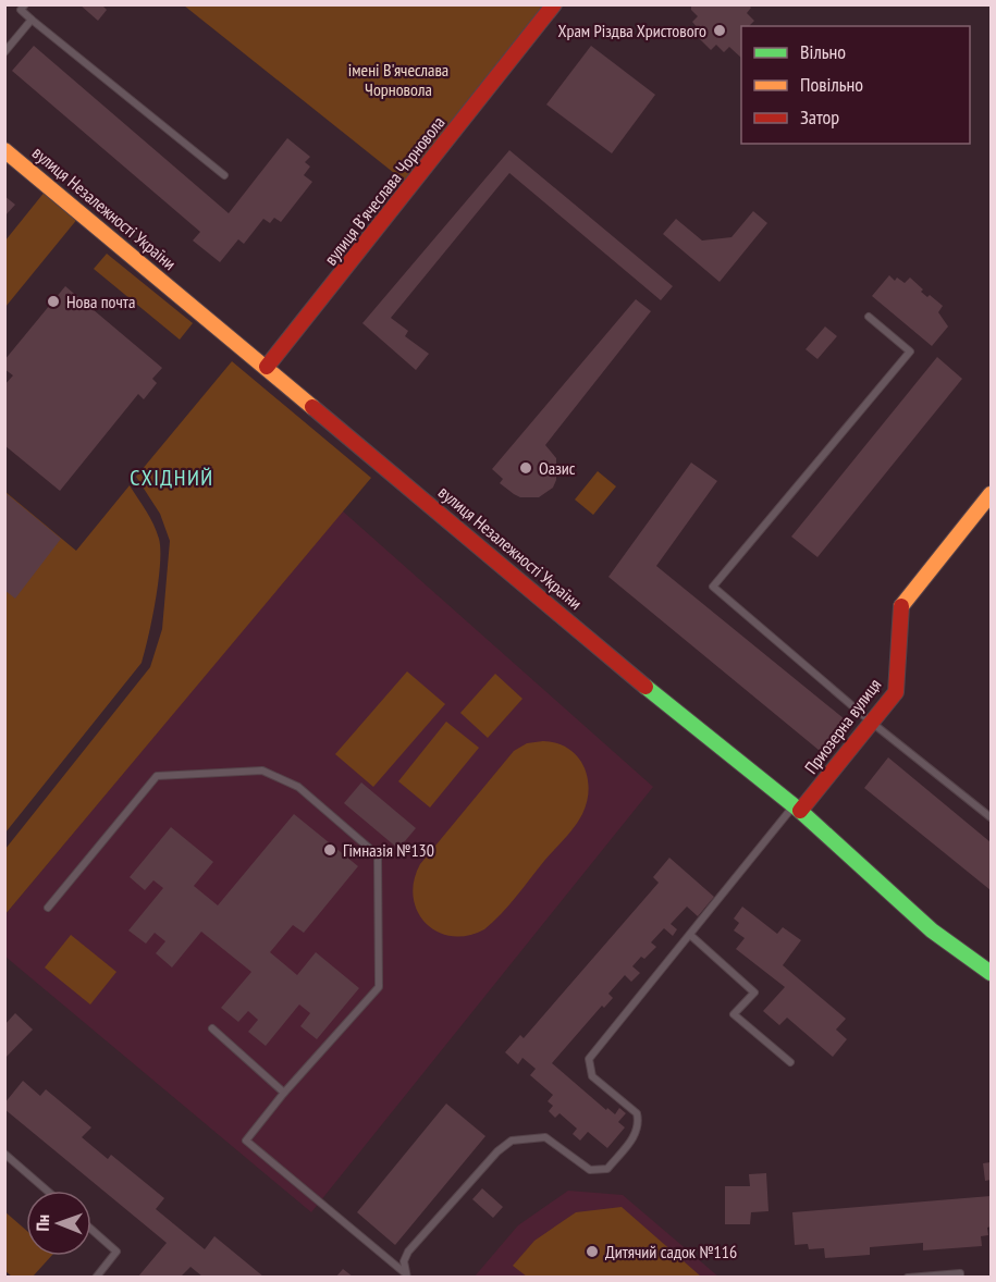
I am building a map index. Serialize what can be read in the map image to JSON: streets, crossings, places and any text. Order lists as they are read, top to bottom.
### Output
{
  "streets": {
    "street": ["вулиця Вʼячеслава Чорновола", "вулиця Незалежності України", "Приозерна вулиця"]
  },
  "crossings": [
    ["вулиця Вʼячеслава Чорновола", "вулиця Незалежності України"],
    ["вулиця Незалежності України", "Приозерна вулиця"]
  ],
  "districts": ["СХІДНИЙ"],
  "parks": ["імені В'ячеслава Чорновола"],
  "places": [
    "Храм Різдва Христового",
    "Нова почта",
    "Оазис",
    "Гімназія №130",
    "Дитячий садок №116"
  ],
  "legend": ["Вільно", "Повільно", "Затор"],
  "north": "left"
}
